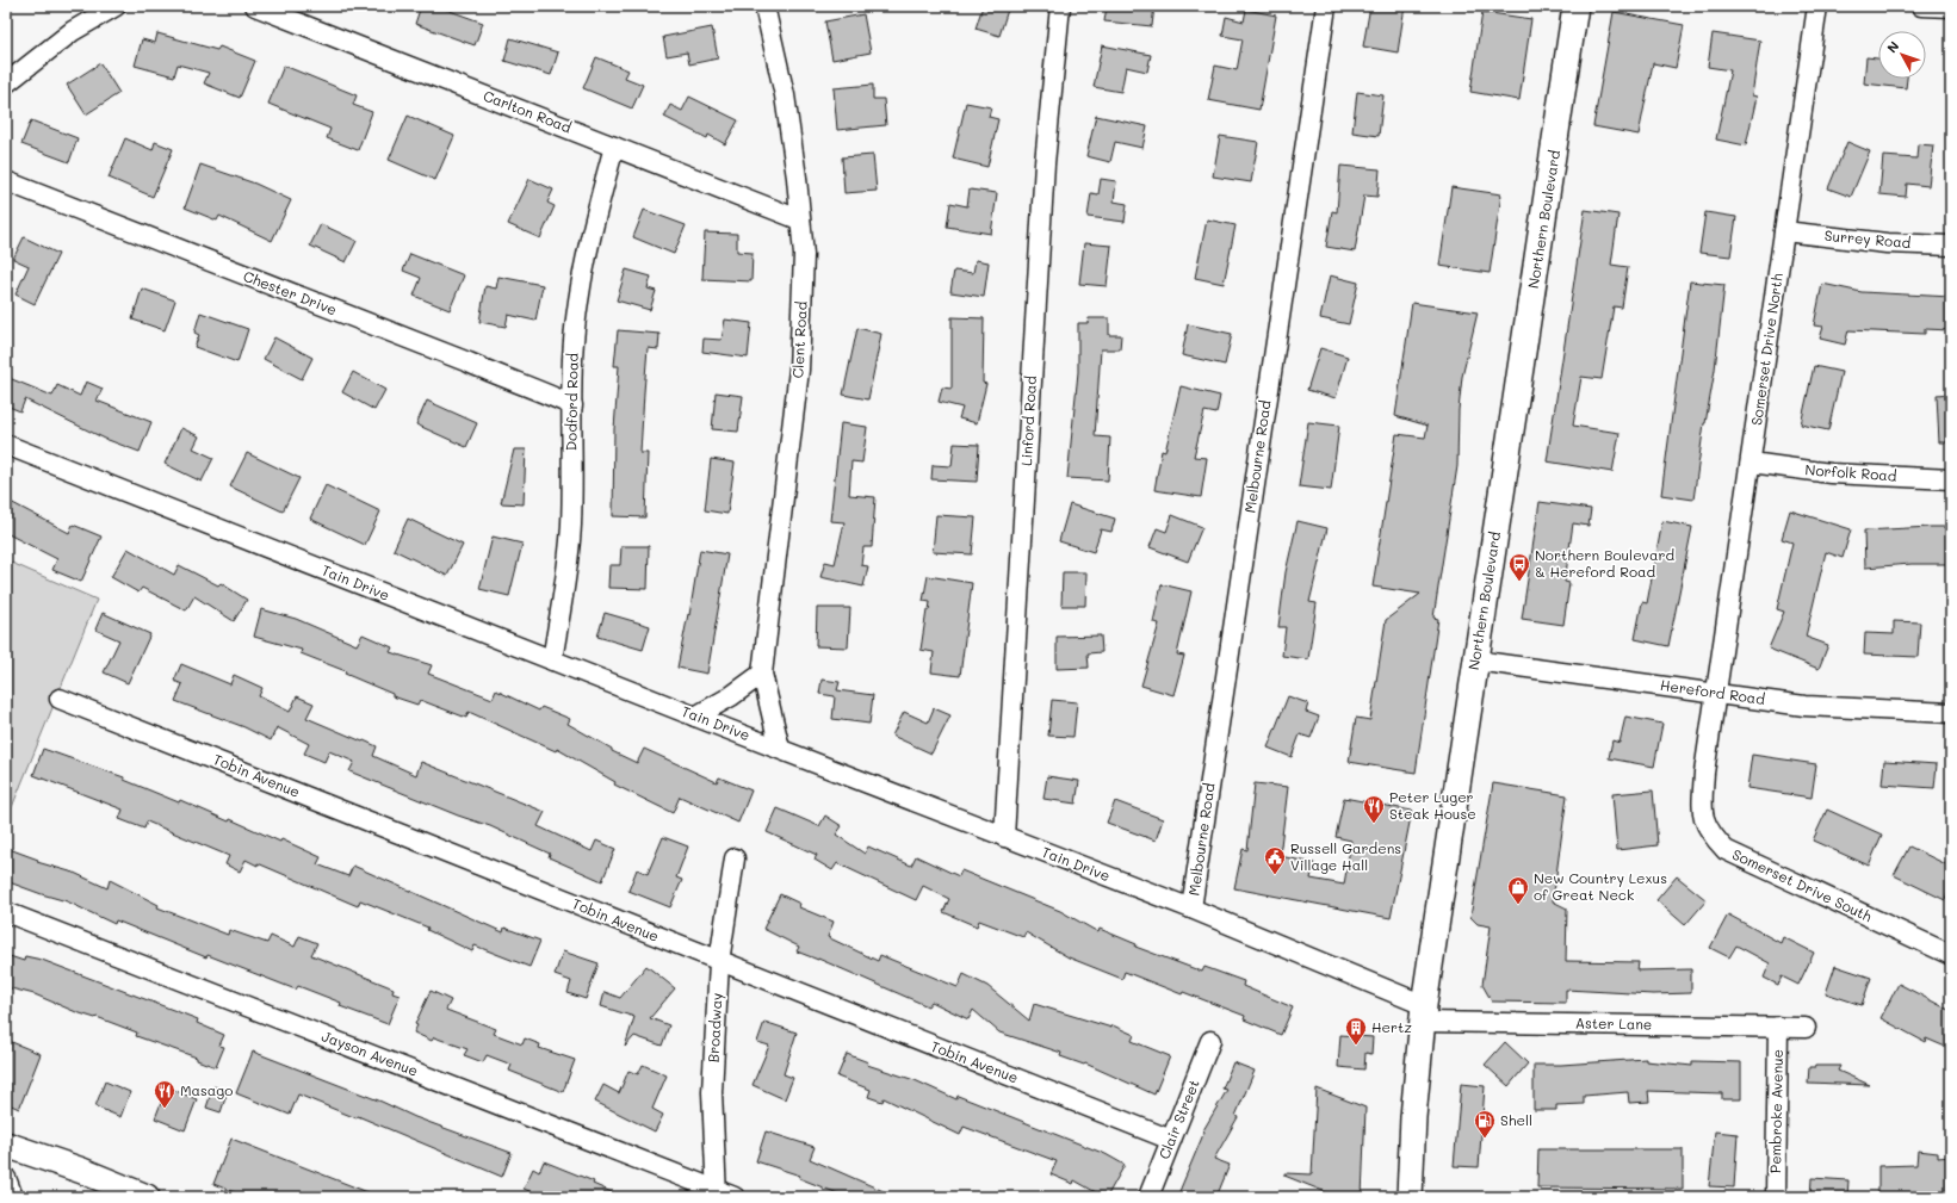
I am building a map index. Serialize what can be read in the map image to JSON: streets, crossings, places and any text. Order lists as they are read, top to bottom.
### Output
{
  "streets": {
    "main road": ["Northern Boulevard"],
    "street": [
      "Carlton Road",
      "Surrey Road",
      "Chester Drive",
      "Clent Road",
      "Somerset Drive North",
      "Dodford Road",
      "Linford Road",
      "Melbourne Road",
      "Norfolk Road",
      "Tain Drive",
      "Hereford Road",
      "Tobin Avenue",
      "Somerset Drive South",
      "Aster Lane",
      "Broadway",
      "Jayson Avenue",
      "Pembroke Avenue",
      "Clair Street"
    ]
  },
  "crossings": [
    ["Carlton Road", "Clent Road"],
    ["Carlton Road", "Dodford Road"],
    ["Northern Boulevard", "Tain Drive"],
    ["Northern Boulevard", "Hereford Road"],
    ["Northern Boulevard", "Aster Lane"],
    ["Surrey Road", "Somerset Drive North"],
    ["Chester Drive", "Dodford Road"],
    ["Clent Road", "Tain Drive"],
    ["Somerset Drive North", "Norfolk Road"],
    ["Somerset Drive North", "Hereford Road"],
    ["Somerset Drive North", "Somerset Drive South"],
    ["Dodford Road", "Tain Drive"],
    ["Linford Road", "Tain Drive"],
    ["Melbourne Road", "Tain Drive"],
    ["Tain Drive", "Aster Lane"],
    ["Hereford Road", "Somerset Drive South"],
    ["Tobin Avenue", "Broadway"],
    ["Tobin Avenue", "Clair Street"],
    ["Aster Lane", "Pembroke Avenue"],
    ["Broadway", "Jayson Avenue"]
  ],
  "places": {
    "bus stop": ["Northern Boulevard & Hereford Road"],
    "restaurant": ["Peter Luger Steak House", "Masago"],
    "public building": ["Russell Gardens Village Hall"],
    "shop": ["New Country Lexus of Great Neck"],
    "building": ["Hertz"],
    "fuel station": ["Shell"]
  },
  "north": "top left"
}
